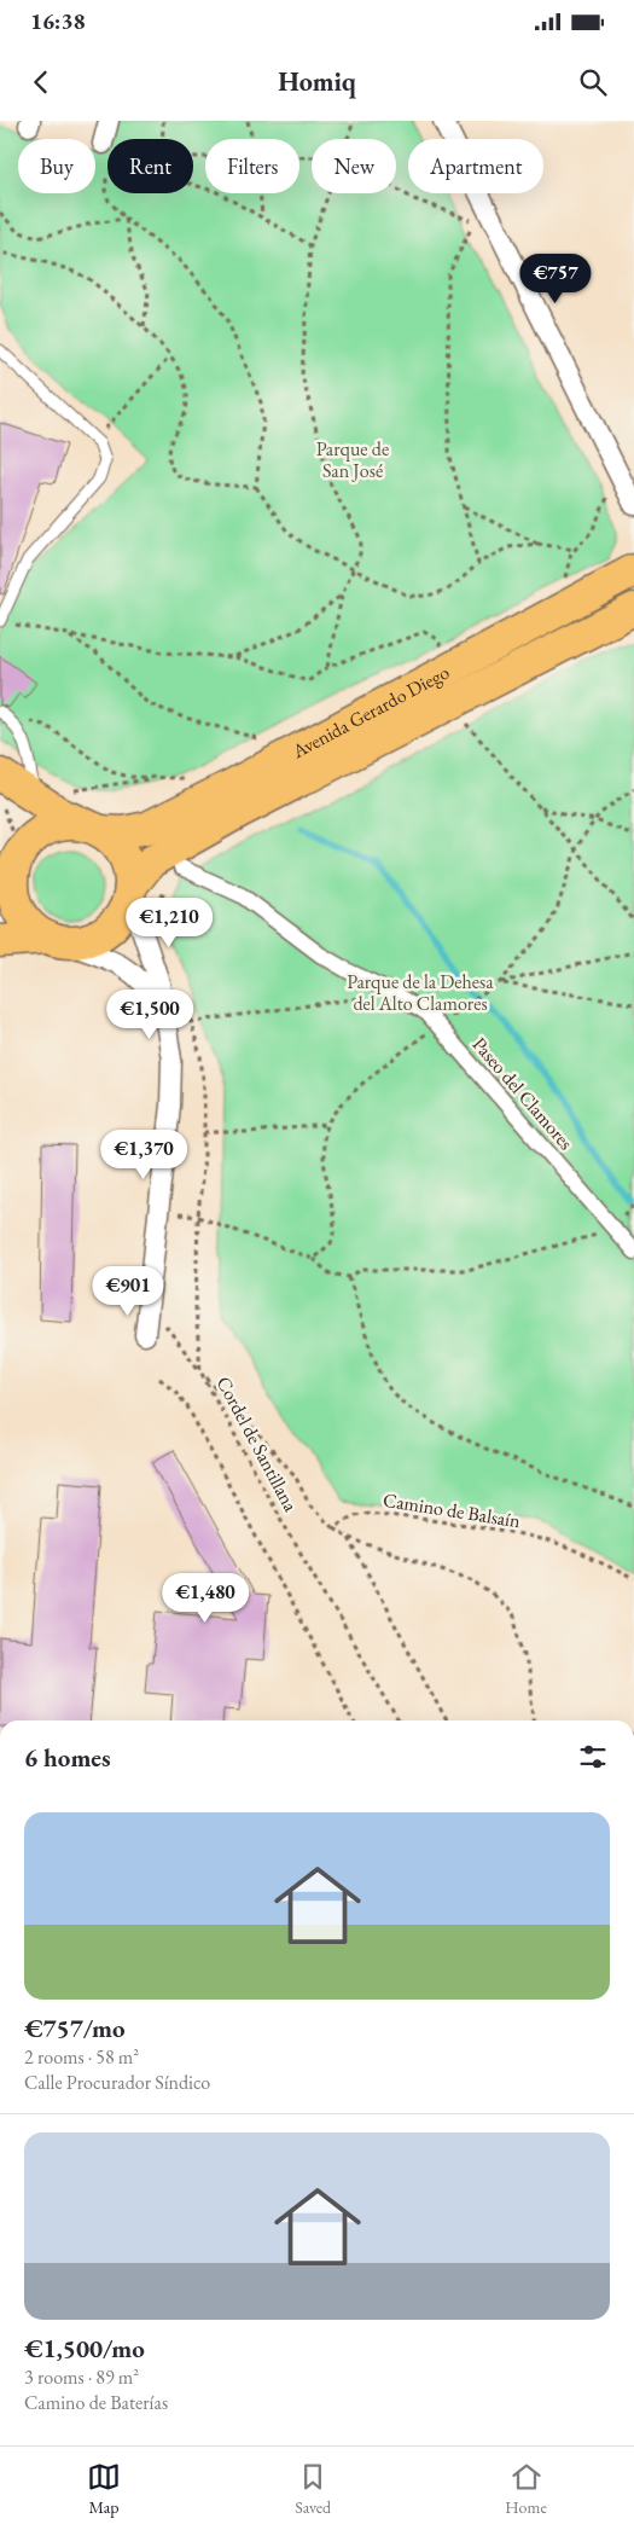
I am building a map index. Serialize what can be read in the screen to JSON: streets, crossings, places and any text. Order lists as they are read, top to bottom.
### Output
{
  "streets": {
    "main road": ["Avenida Gerardo Diego"],
    "street": ["Paseo del Clamores"],
    "path": ["Cordel de Santillana", "Camino de Balsaín"]
  },
  "parks": ["Parque de San José", "Parque de la Dehesa del Alto Clamores"],
  "page": {
    "status": "16:38",
    "header": "Homiq",
    "chip": [
      "Buy",
      "Rent",
      "Filters",
      "New",
      "Apartment"
    ],
    "price": [
      "€757",
      "€1,210",
      "€1,500",
      "€1,370",
      "€901",
      "€1,480"
    ],
    "heading": "6 homes",
    "list": [
      {
        "name": "€757/mo",
        "note": "2 rooms · 58 m² · Calle Procurador Síndico"
      },
      {
        "name": "€1,500/mo",
        "note": "3 rooms · 89 m² · Camino de Baterías"
      }
    ],
    "tabs": ["Map", "Saved", "Home"]
  }
}
